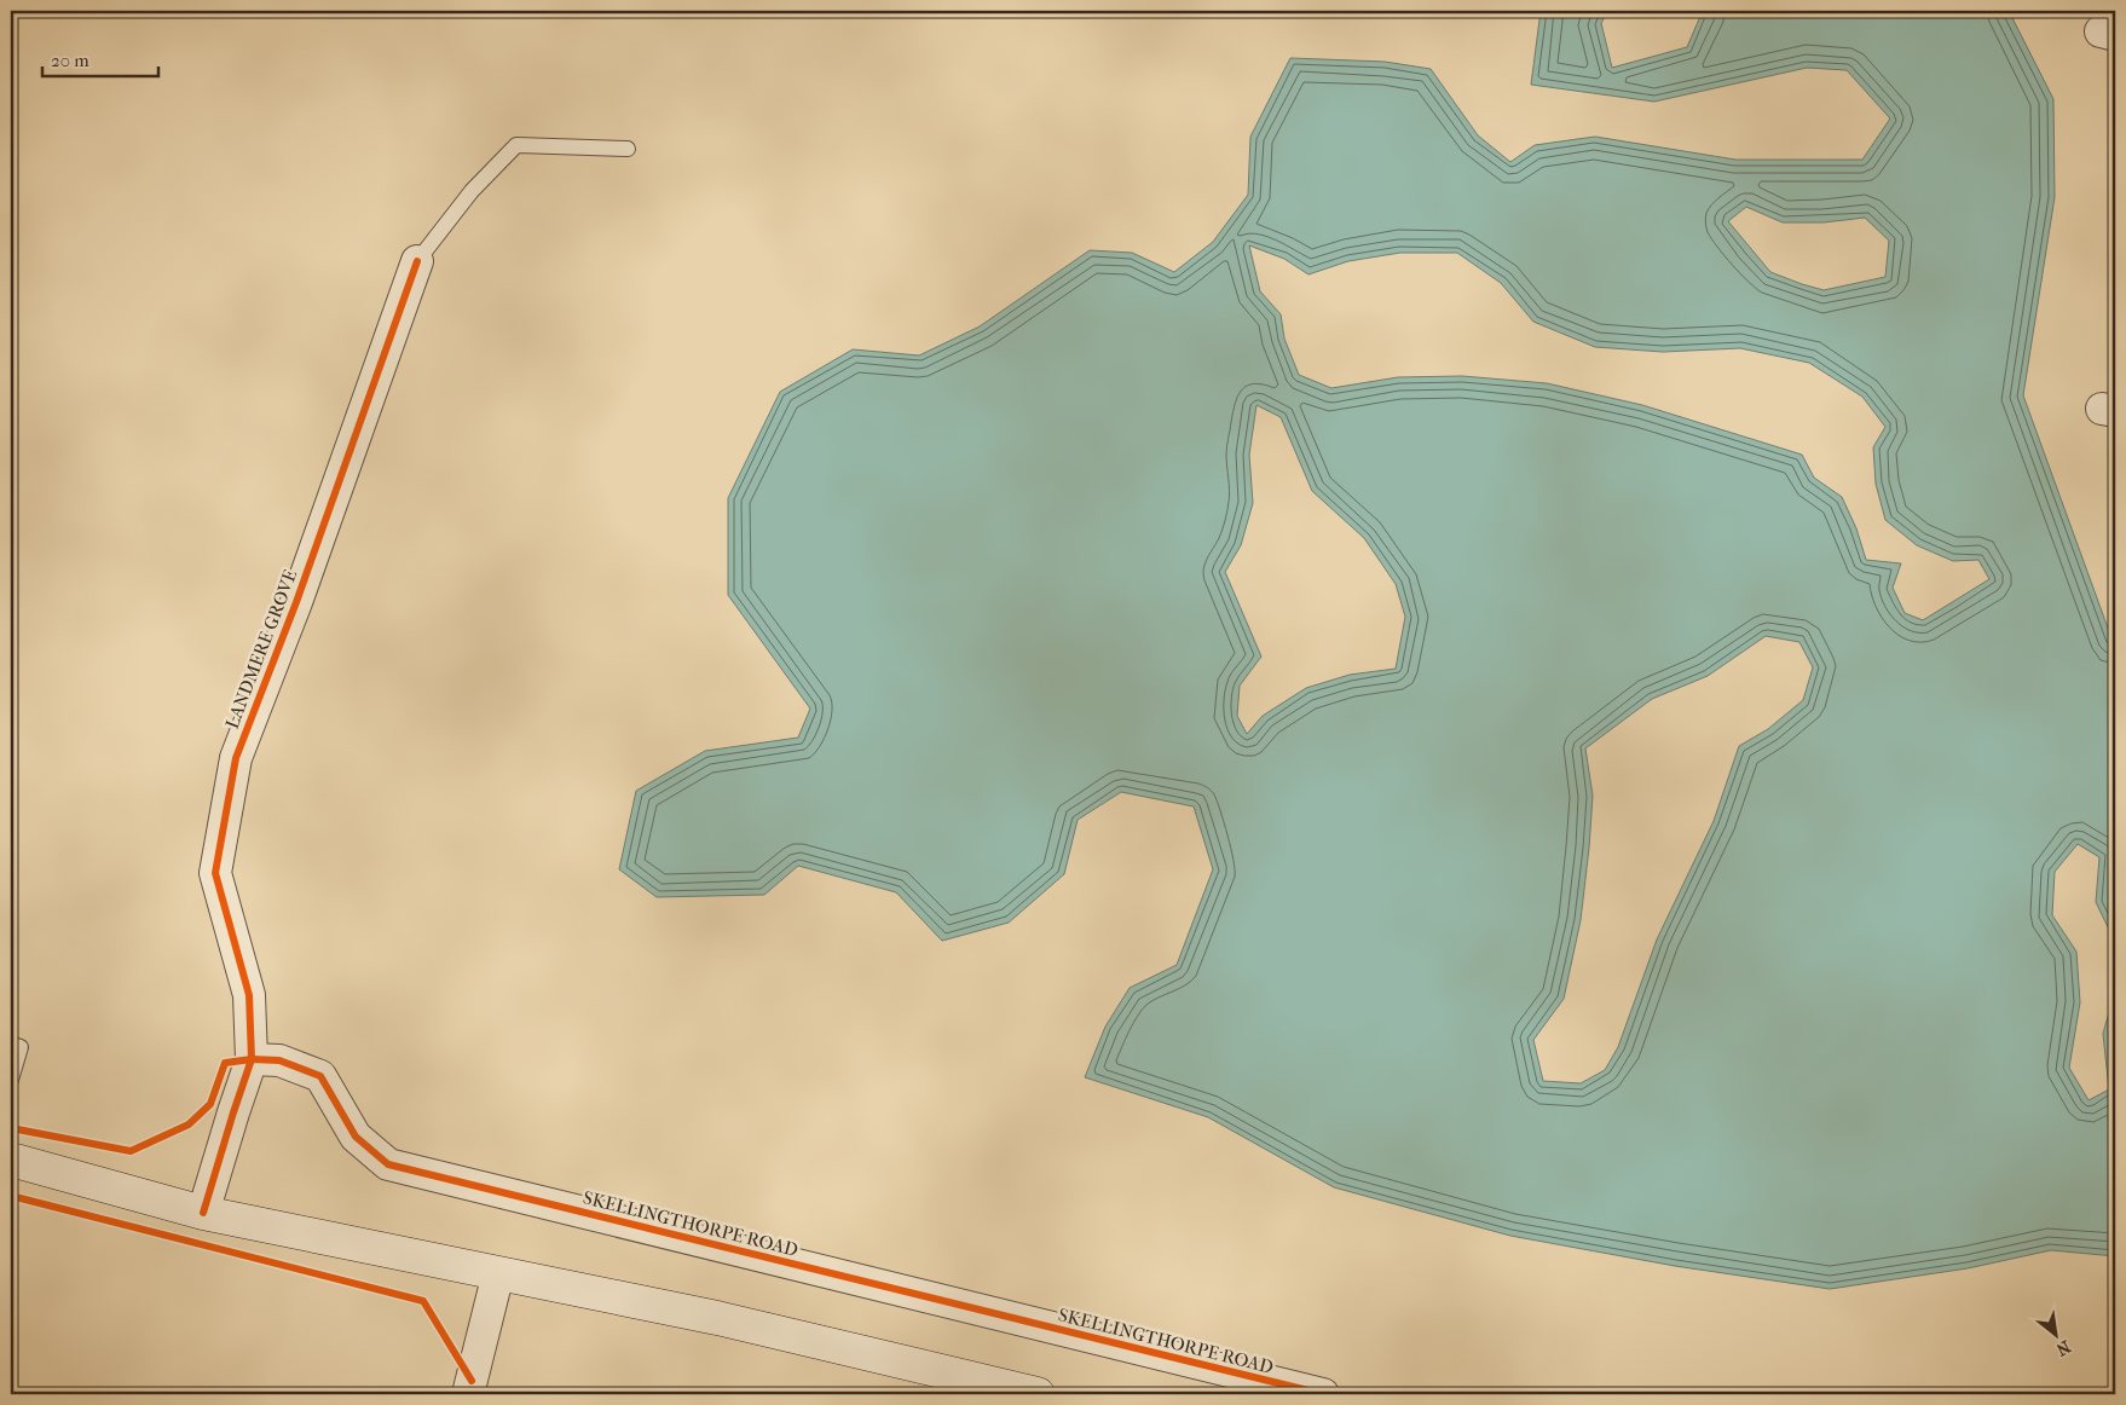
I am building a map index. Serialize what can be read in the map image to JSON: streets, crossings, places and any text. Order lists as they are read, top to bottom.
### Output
{
  "streets": {
    "street": ["LANDMERE GROVE", "SKELLINGTHORPE ROAD"]
  },
  "crossings": [
    ["LANDMERE GROVE", "SKELLINGTHORPE ROAD"]
  ],
  "scale_bar": "20 m",
  "north": "bottom right"
}
